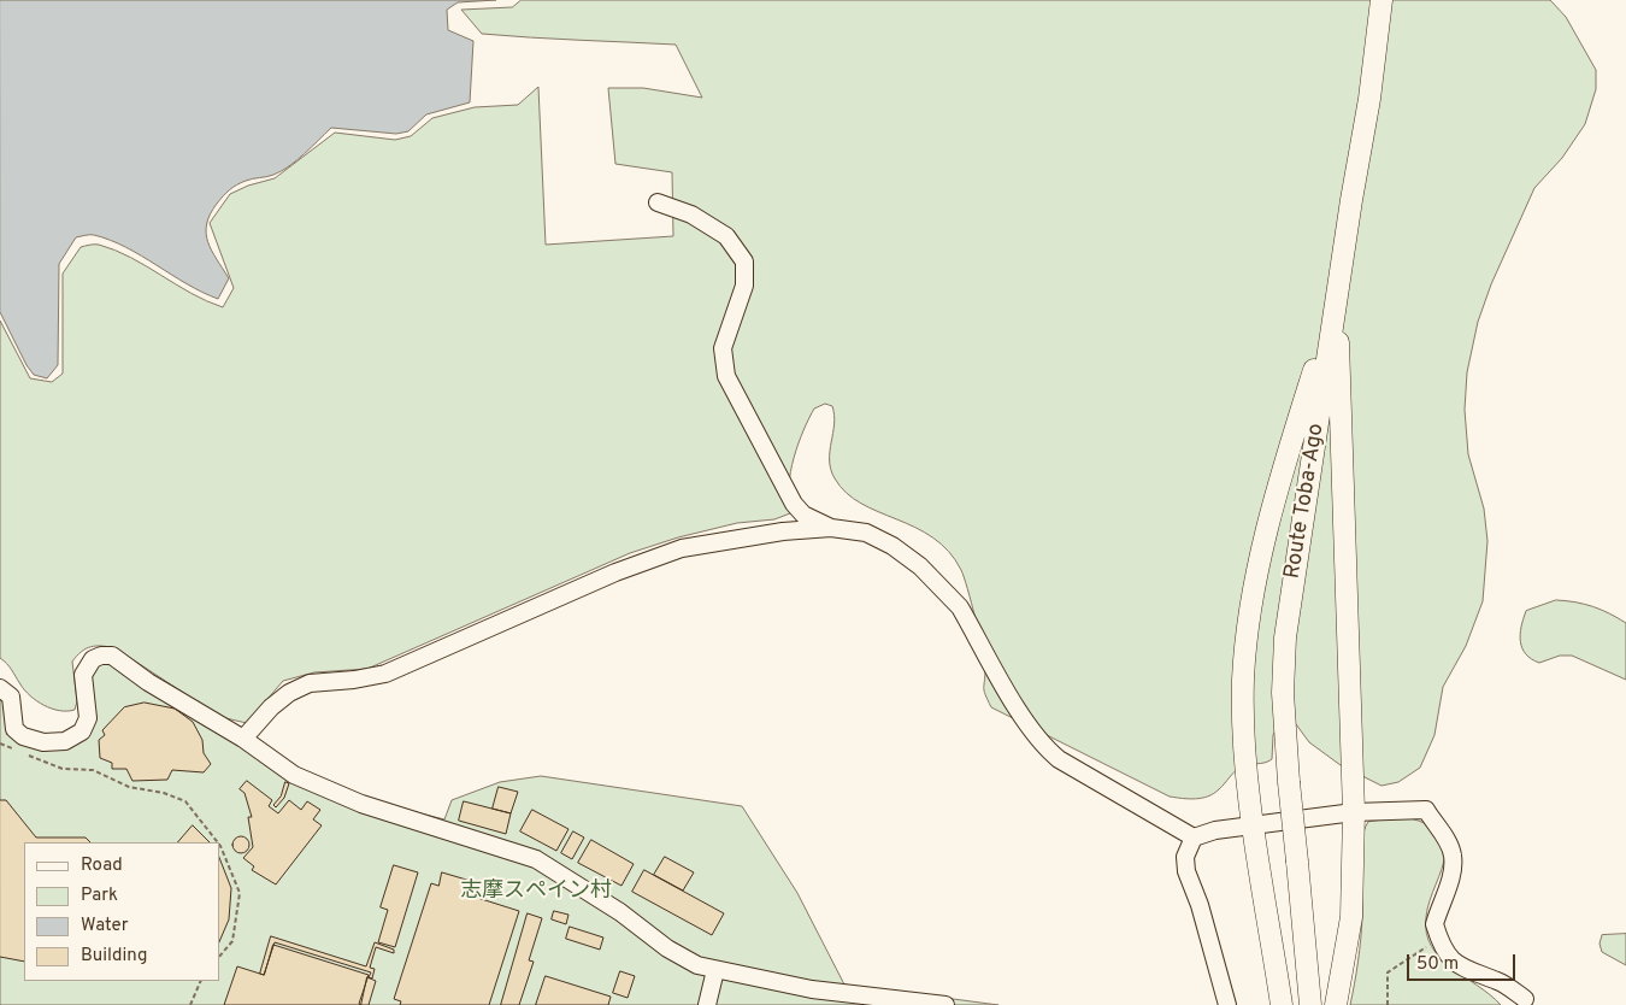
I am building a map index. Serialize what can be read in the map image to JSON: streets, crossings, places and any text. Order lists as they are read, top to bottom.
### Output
{
  "streets": {
    "main road": ["Route Toba-Ago"]
  },
  "parks": ["志摩スペイン村"],
  "legend": [
    "Road",
    "Park",
    "Water",
    "Building"
  ],
  "scale_bar": "50 m"
}
